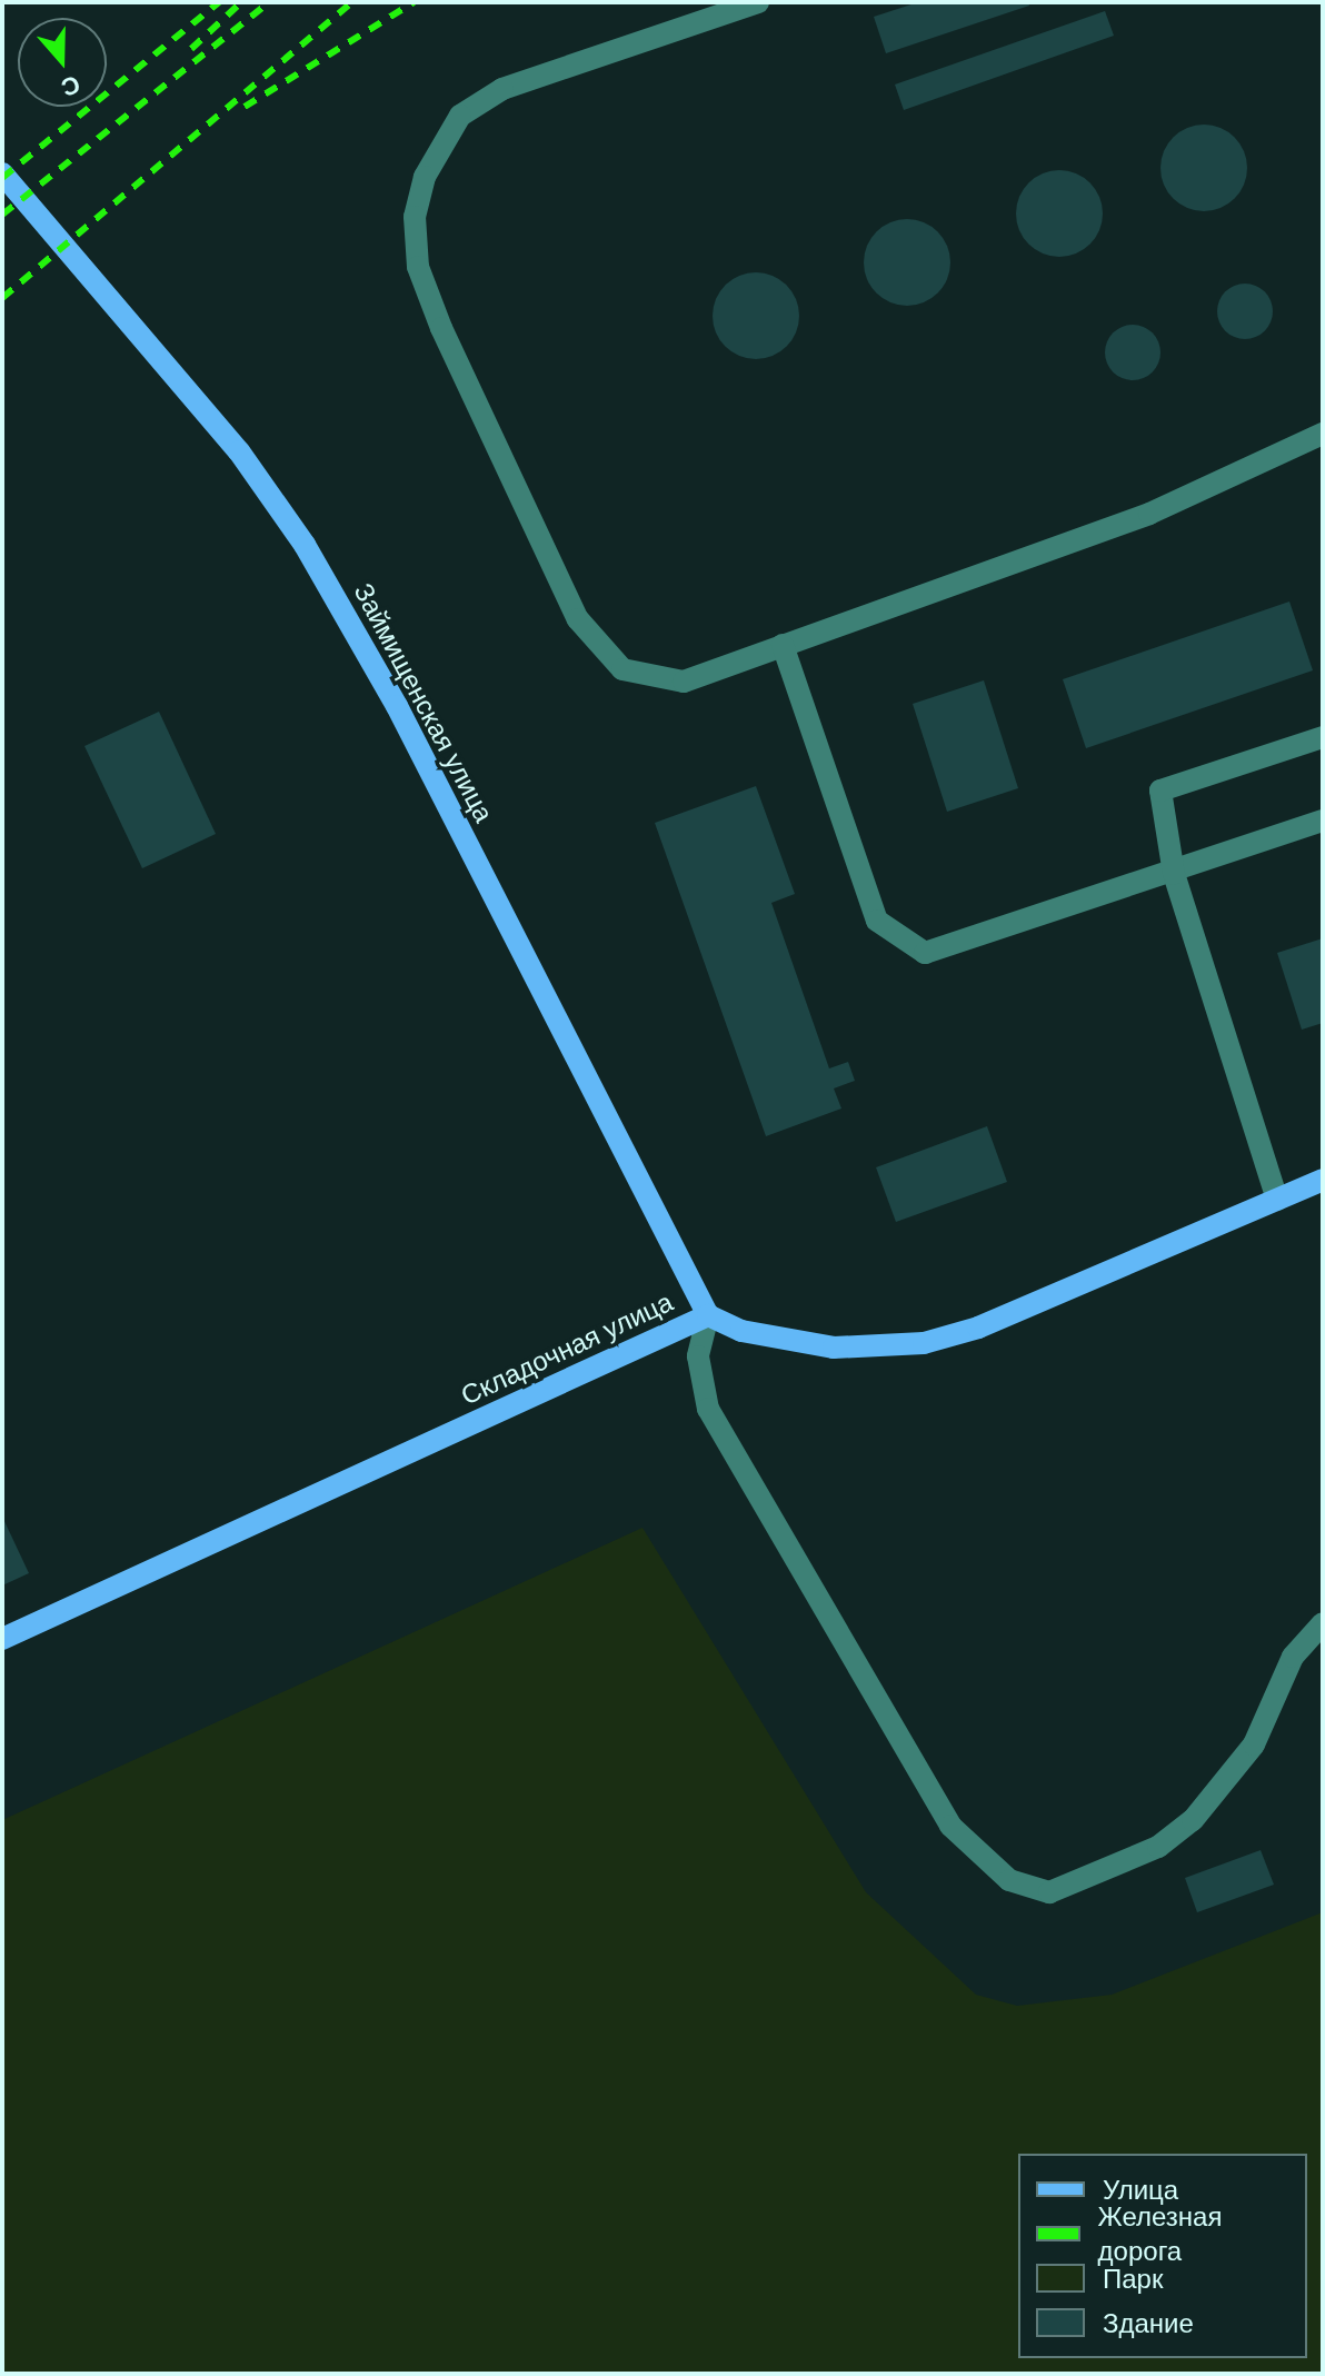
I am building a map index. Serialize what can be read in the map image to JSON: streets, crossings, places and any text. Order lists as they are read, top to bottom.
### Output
{
  "streets": {
    "main road": ["Займищенская улица", "Складочная улица"]
  },
  "crossings": [
    ["Займищенская улица", "Складочная улица"]
  ],
  "legend": [
    "Улица",
    "Железная дорога",
    "Парк",
    "Здание"
  ],
  "north": "bottom"
}
